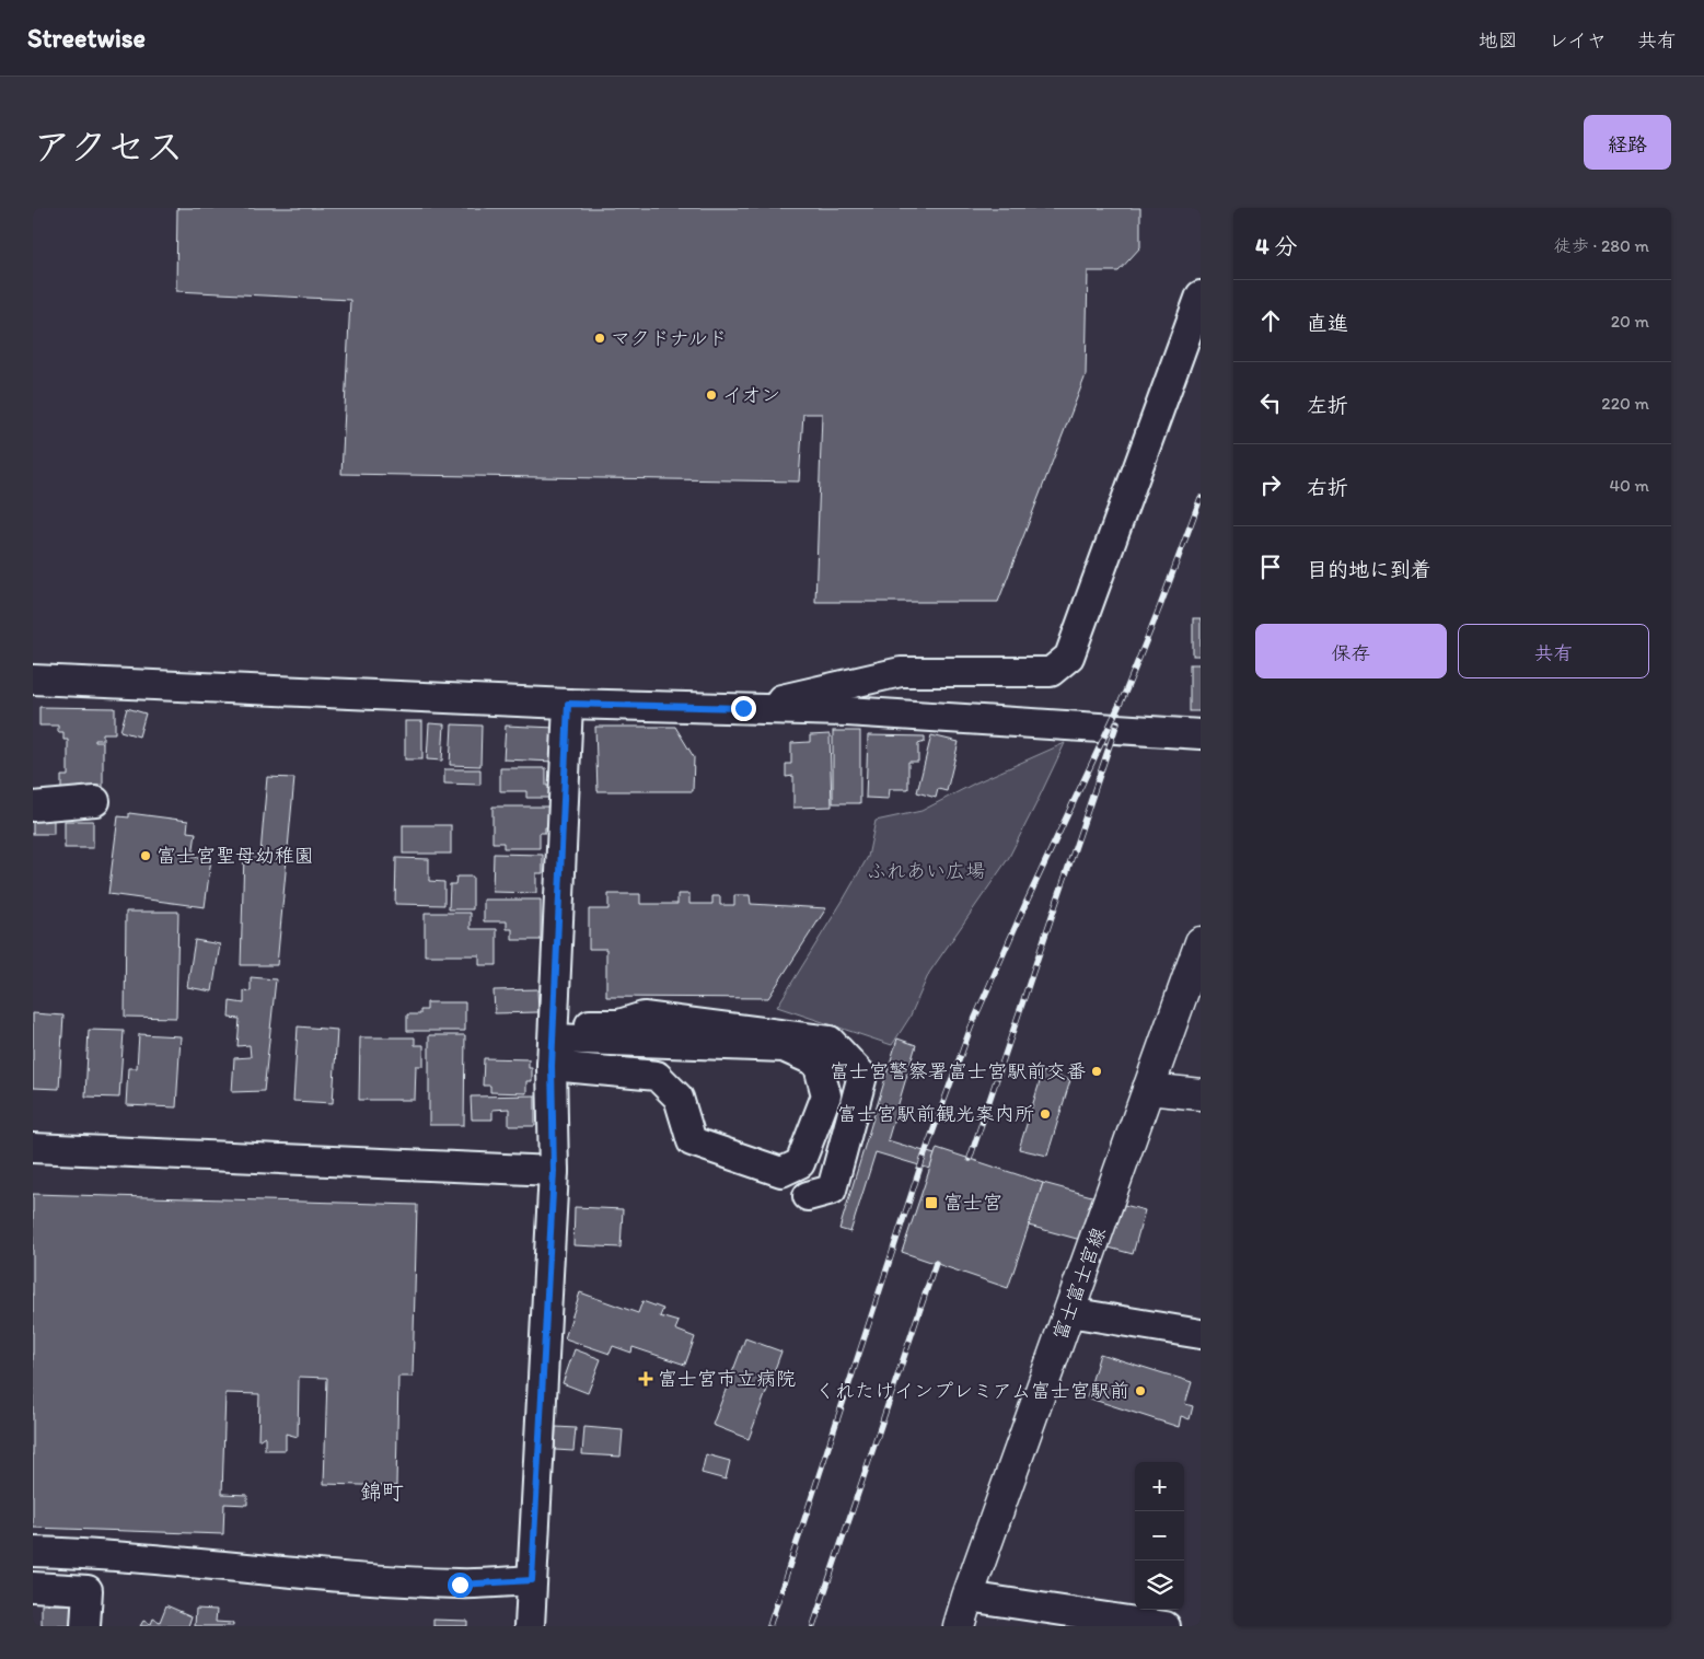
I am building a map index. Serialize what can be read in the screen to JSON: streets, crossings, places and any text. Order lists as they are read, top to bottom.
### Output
{
  "streets": {
    "main road": ["富士富士宮線"]
  },
  "districts": ["錦町"],
  "parks": ["ふれあい広場"],
  "places": {
    "other": [
      "マクドナルド",
      "イオン",
      "富士宮聖母幼稚園",
      "富士宮警察署富士宮駅前交番",
      "富士宮駅前観光案内所",
      "くれたけインプレミアム富士宮駅前"
    ],
    "transit": ["富士宮"],
    "health": ["富士宮市立病院"]
  },
  "page": {
    "header": "Streetwise",
    "nav": ["地図", "レイヤ", "共有"],
    "title": "アクセス",
    "buttons": [
      "経路",
      ["保存", "共有"]
    ],
    "heading": ["4 分", "徒歩 · 280 m"],
    "list": [
      ["直進", "20 m"],
      ["左折", "220 m"],
      ["右折", "40 m"],
      "目的地に到着"
    ],
    "map_buttons": ["+", "−"]
  }
}
